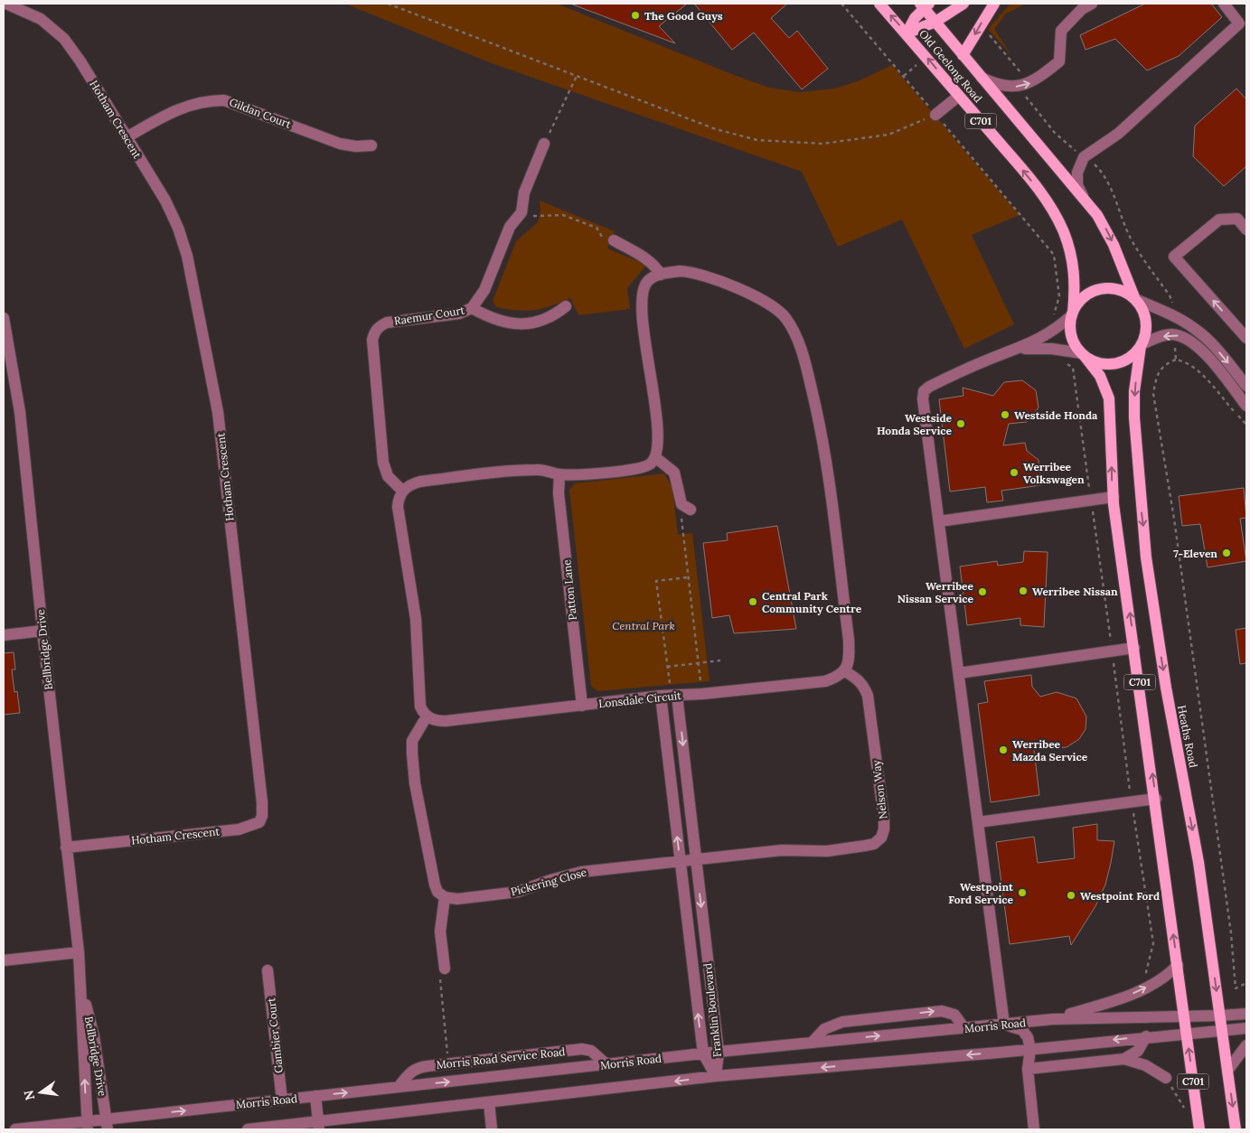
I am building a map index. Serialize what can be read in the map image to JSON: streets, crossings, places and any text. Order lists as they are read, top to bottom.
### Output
{
  "streets": {
    "main road": ["Old Geelong Road", "C701", "Heaths Road"],
    "street": [
      "Gildan Court",
      "Hotham Crescent",
      "Raemur Court",
      "Patton Lane",
      "Bellbridge Drive",
      "Lonsdale Circuit",
      "Nelson Way",
      "Pickering Close",
      "Franklin Boulevard",
      "Morris Road",
      "Gambier Court",
      "Morris Road Service Road"
    ]
  },
  "crossings": [
    ["Old Geelong Road", "C701"],
    ["Old Geelong Road", "Heaths Road"],
    ["Gildan Court", "Hotham Crescent"],
    ["Hotham Crescent", "Bellbridge Drive"],
    ["C701", "Heaths Road"],
    ["C701", "Morris Road"],
    ["Patton Lane", "Lonsdale Circuit"],
    ["Bellbridge Drive", "Morris Road"],
    ["Lonsdale Circuit", "Nelson Way"],
    ["Lonsdale Circuit", "Franklin Boulevard"],
    ["Heaths Road", "Morris Road"],
    ["Nelson Way", "Pickering Close"],
    ["Nelson Way", "Franklin Boulevard"],
    ["Pickering Close", "Franklin Boulevard"],
    ["Franklin Boulevard", "Morris Road"],
    ["Morris Road", "Gambier Court"],
    ["Morris Road", "Morris Road Service Road"]
  ],
  "parks": ["Central Park"],
  "places": [
    "The Good Guys",
    "Westside Honda",
    "Westside Honda Service",
    "Werribee Volkswagen",
    "7-Eleven",
    "Werribee Nissan",
    "Werribee Nissan Service",
    "Central Park Community Centre",
    "Werribee Mazda Service",
    "Westpoint Ford Service",
    "Westpoint Ford"
  ],
  "north": "left"
}
